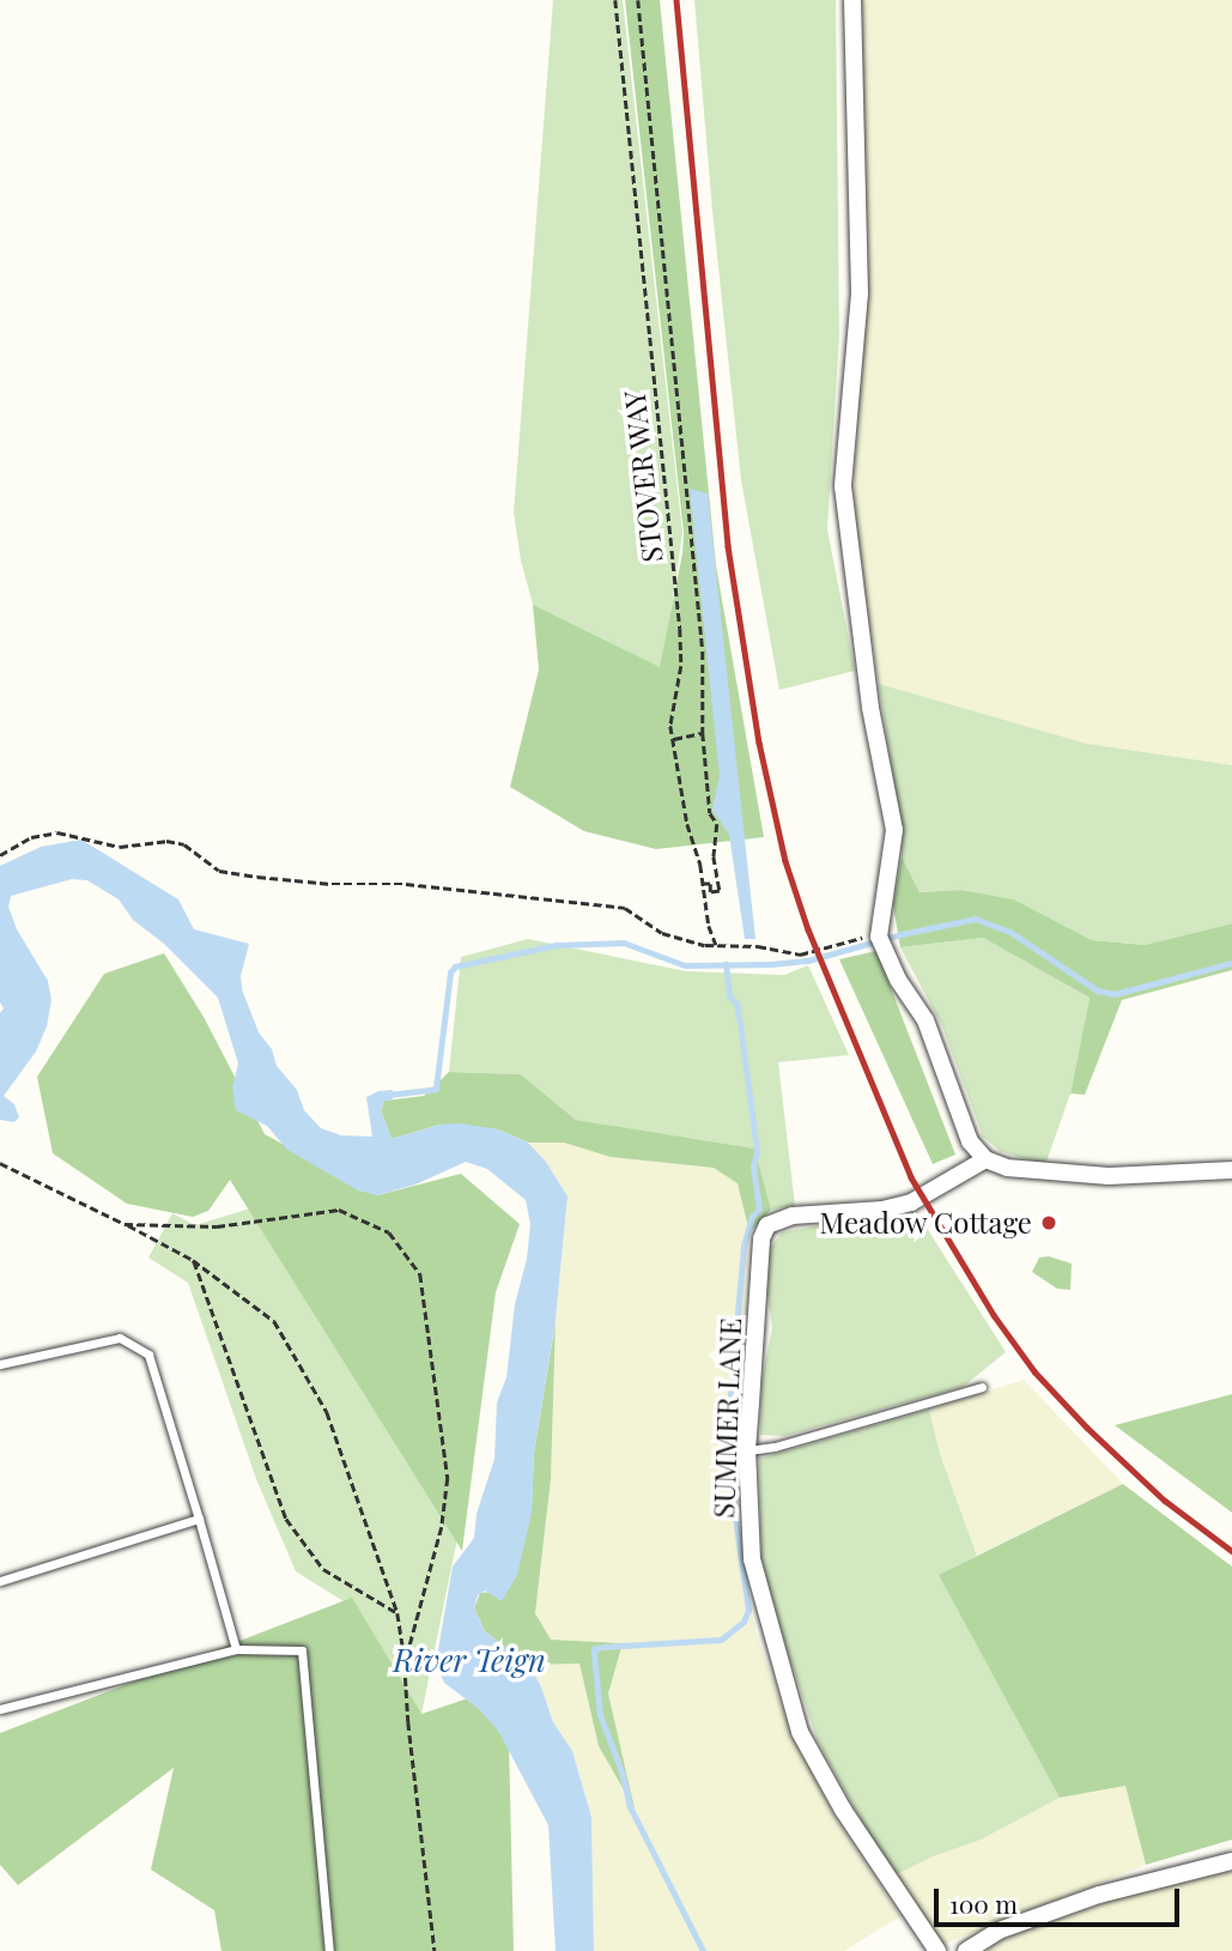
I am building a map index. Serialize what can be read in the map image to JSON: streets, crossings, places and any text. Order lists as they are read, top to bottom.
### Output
{
  "streets": {
    "street": ["SUMMER LANE"],
    "path": ["STOVER WAY"]
  },
  "water": ["River Teign"],
  "places": ["Meadow Cottage"],
  "scale_bar": "100 m"
}
